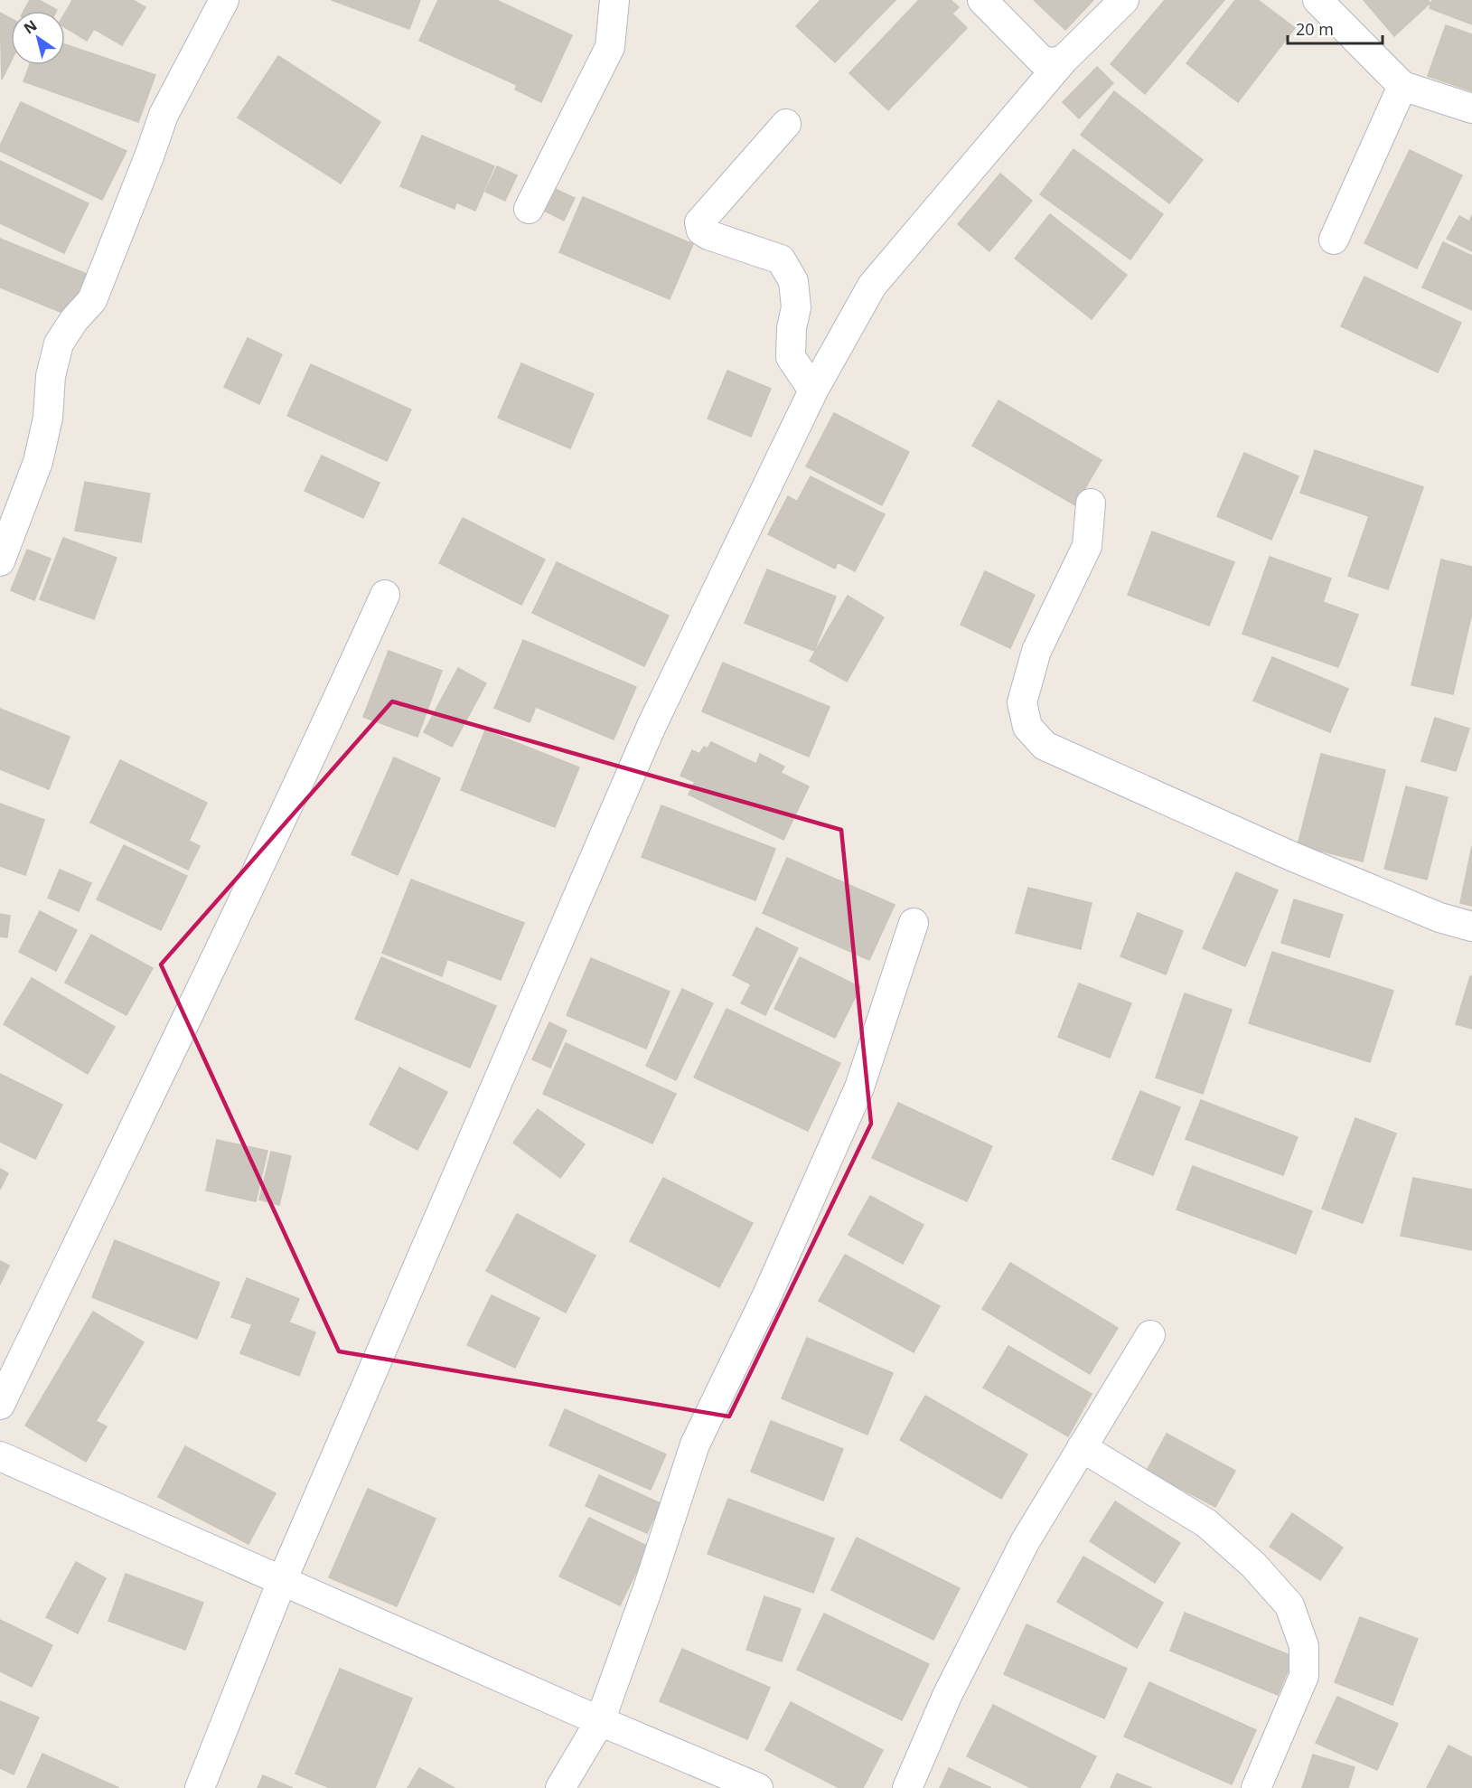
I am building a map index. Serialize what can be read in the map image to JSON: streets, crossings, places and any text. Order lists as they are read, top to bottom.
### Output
{
  "scale_bar": "20 m",
  "north": "top left"
}
